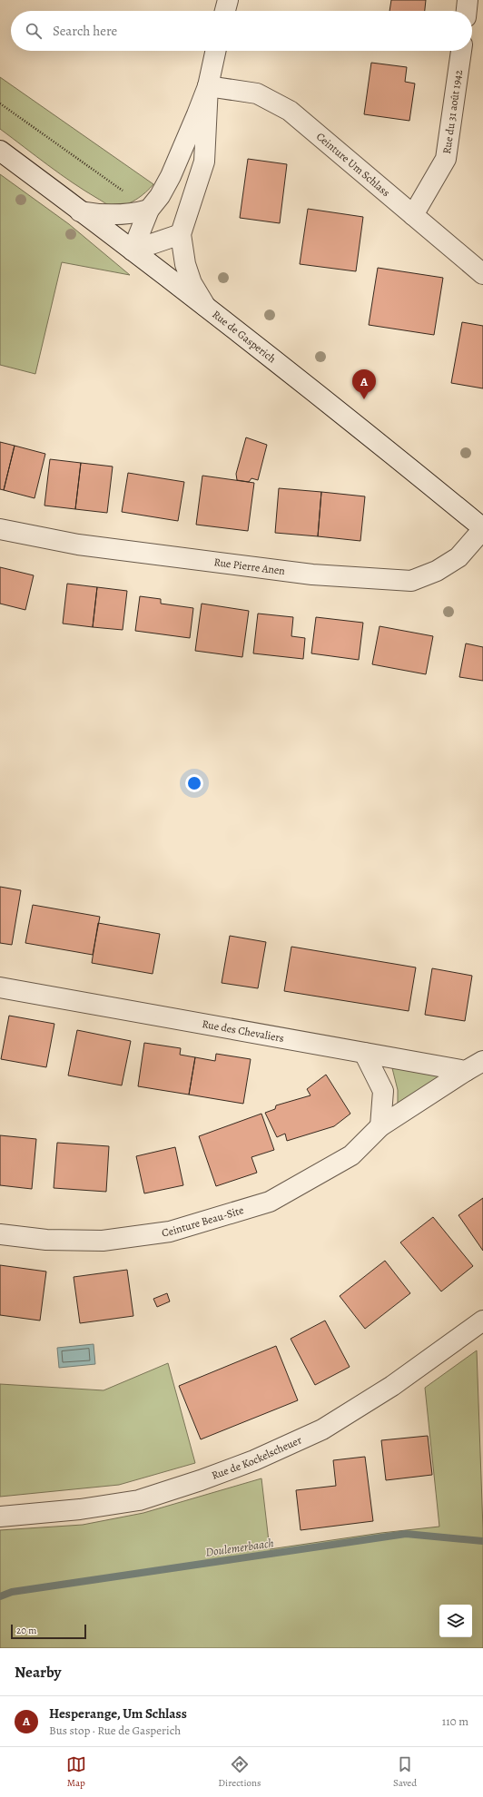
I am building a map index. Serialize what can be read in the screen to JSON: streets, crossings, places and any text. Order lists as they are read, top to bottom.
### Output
{
  "streets": {
    "street": [
      "Rue du 31 août 1942",
      "Ceinture Um Schlass",
      "Rue de Gasperich",
      "Rue Pierre Anen",
      "Rue des Chevaliers",
      "Ceinture Beau-Site",
      "Rue de Kockelscheuer"
    ]
  },
  "crossings": [
    ["Rue du 31 août 1942", "Ceinture Um Schlass"],
    ["Rue de Gasperich", "Rue Pierre Anen"],
    ["Rue des Chevaliers", "Ceinture Beau-Site"]
  ],
  "water": ["Doulemerbaach"],
  "scale_bar": "20 m",
  "page": {
    "search": "Search here",
    "pins": "A",
    "scale": "20 m",
    "heading": "Nearby",
    "list": [
      {
        "mark": "A",
        "name": "Hesperange, Um Schlass",
        "note": "Bus stop · Rue de Gasperich",
        "value": "110 m"
      }
    ],
    "nav": ["Map", "Directions", "Saved"]
  }
}
